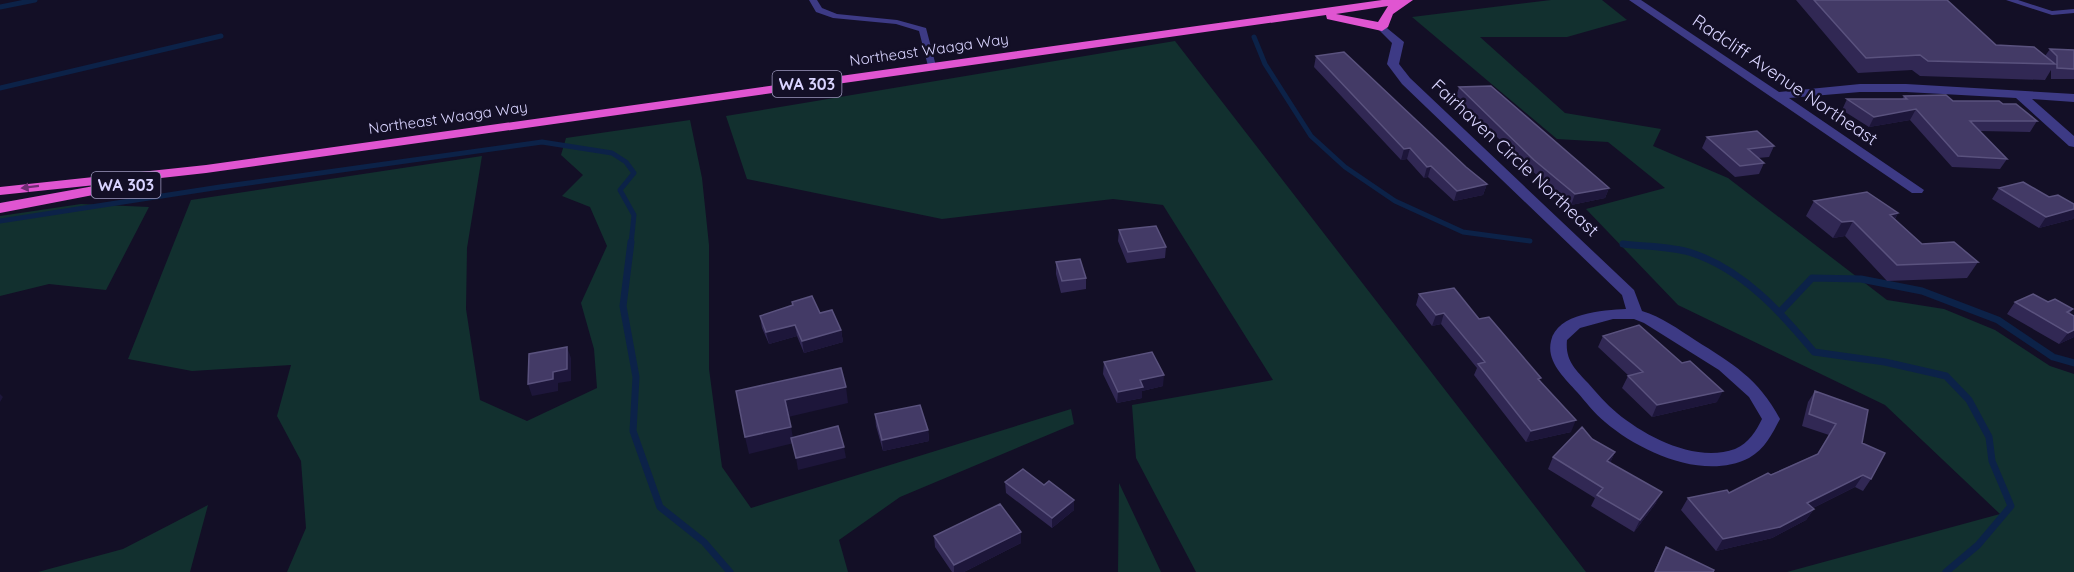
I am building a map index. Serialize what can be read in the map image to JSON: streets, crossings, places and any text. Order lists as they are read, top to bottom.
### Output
{
  "streets": {
    "highway": ["Northeast Waaga Way", "WA 303"],
    "street": ["Radcliff Avenue Northeast", "Fairhaven Circle Northeast"]
  },
  "crossings": [
    ["Northeast Waaga Way", "WA 303"]
  ]
}
